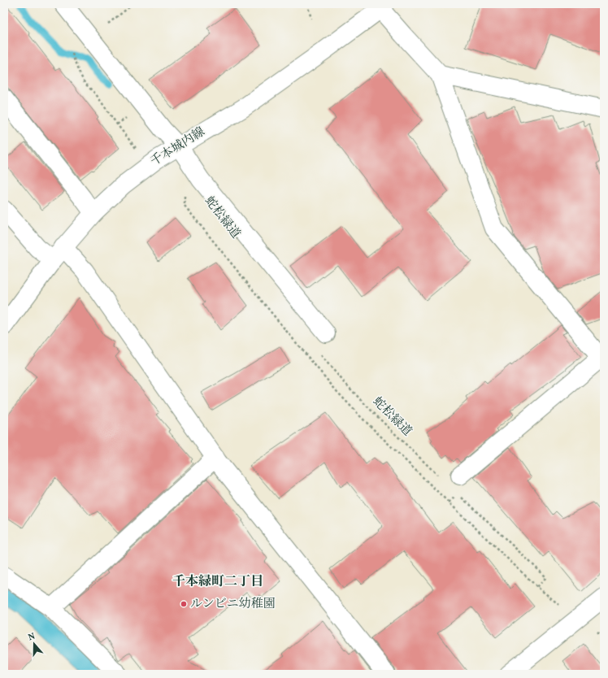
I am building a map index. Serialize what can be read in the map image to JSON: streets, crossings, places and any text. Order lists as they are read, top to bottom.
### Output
{
  "streets": {
    "street": ["千本城内線"],
    "path": ["蛇松緑道"]
  },
  "districts": ["千本緑町二丁目"],
  "places": ["ルンビニ幼稚園"],
  "north": "top"
}
